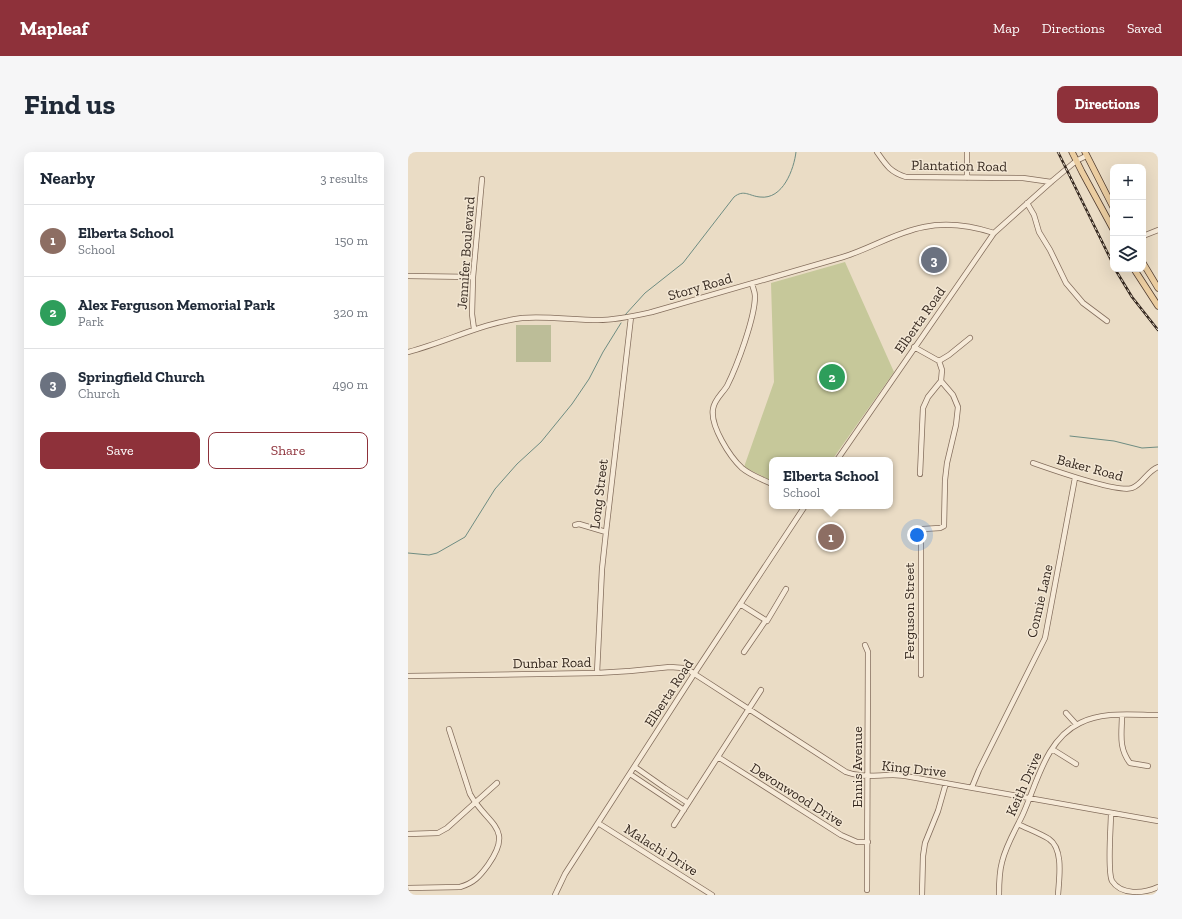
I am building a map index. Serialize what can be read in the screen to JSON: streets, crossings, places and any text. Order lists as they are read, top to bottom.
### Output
{
  "streets": {
    "street": [
      "Plantation Road",
      "Jennifer Boulevard",
      "Story Road",
      "Elberta Road",
      "Baker Road",
      "Long Street",
      "Connie Lane",
      "Ferguson Street",
      "Dunbar Road",
      "Ennis Avenue",
      "King Drive",
      "Keith Drive",
      "Devonwood Drive",
      "Malachi Drive"
    ]
  },
  "crossings": [
    ["Plantation Road", "Elberta Road"],
    ["Jennifer Boulevard", "Story Road"],
    ["Story Road", "Elberta Road"],
    ["Story Road", "Long Street"],
    ["Elberta Road", "Dunbar Road"],
    ["Elberta Road", "King Drive"],
    ["Elberta Road", "Malachi Drive"],
    ["Baker Road", "Connie Lane"],
    ["Long Street", "Dunbar Road"],
    ["Connie Lane", "King Drive"],
    ["Dunbar Road", "King Drive"],
    ["Ennis Avenue", "King Drive"],
    ["Ennis Avenue", "Devonwood Drive"],
    ["King Drive", "Keith Drive"]
  ],
  "page": {
    "header": "Mapleaf",
    "nav": ["Map", "Directions", "Saved"],
    "buttons": [
      "Directions",
      ["Save", "Share"]
    ],
    "title": "Find us",
    "heading": ["Nearby", "3 results"],
    "map_buttons": ["+", "−"],
    "list": [
      {
        "mark": "1",
        "name": "Elberta School",
        "note": "School",
        "value": "150 m"
      },
      {
        "mark": "2",
        "name": "Alex Ferguson Memorial Park",
        "note": "Park",
        "value": "320 m"
      },
      {
        "mark": "3",
        "name": "Springfield Church",
        "note": "Church",
        "value": "490 m"
      }
    ],
    "pins": ["3", "2", "1"],
    "popup": ["Elberta School", "School"]
  }
}
